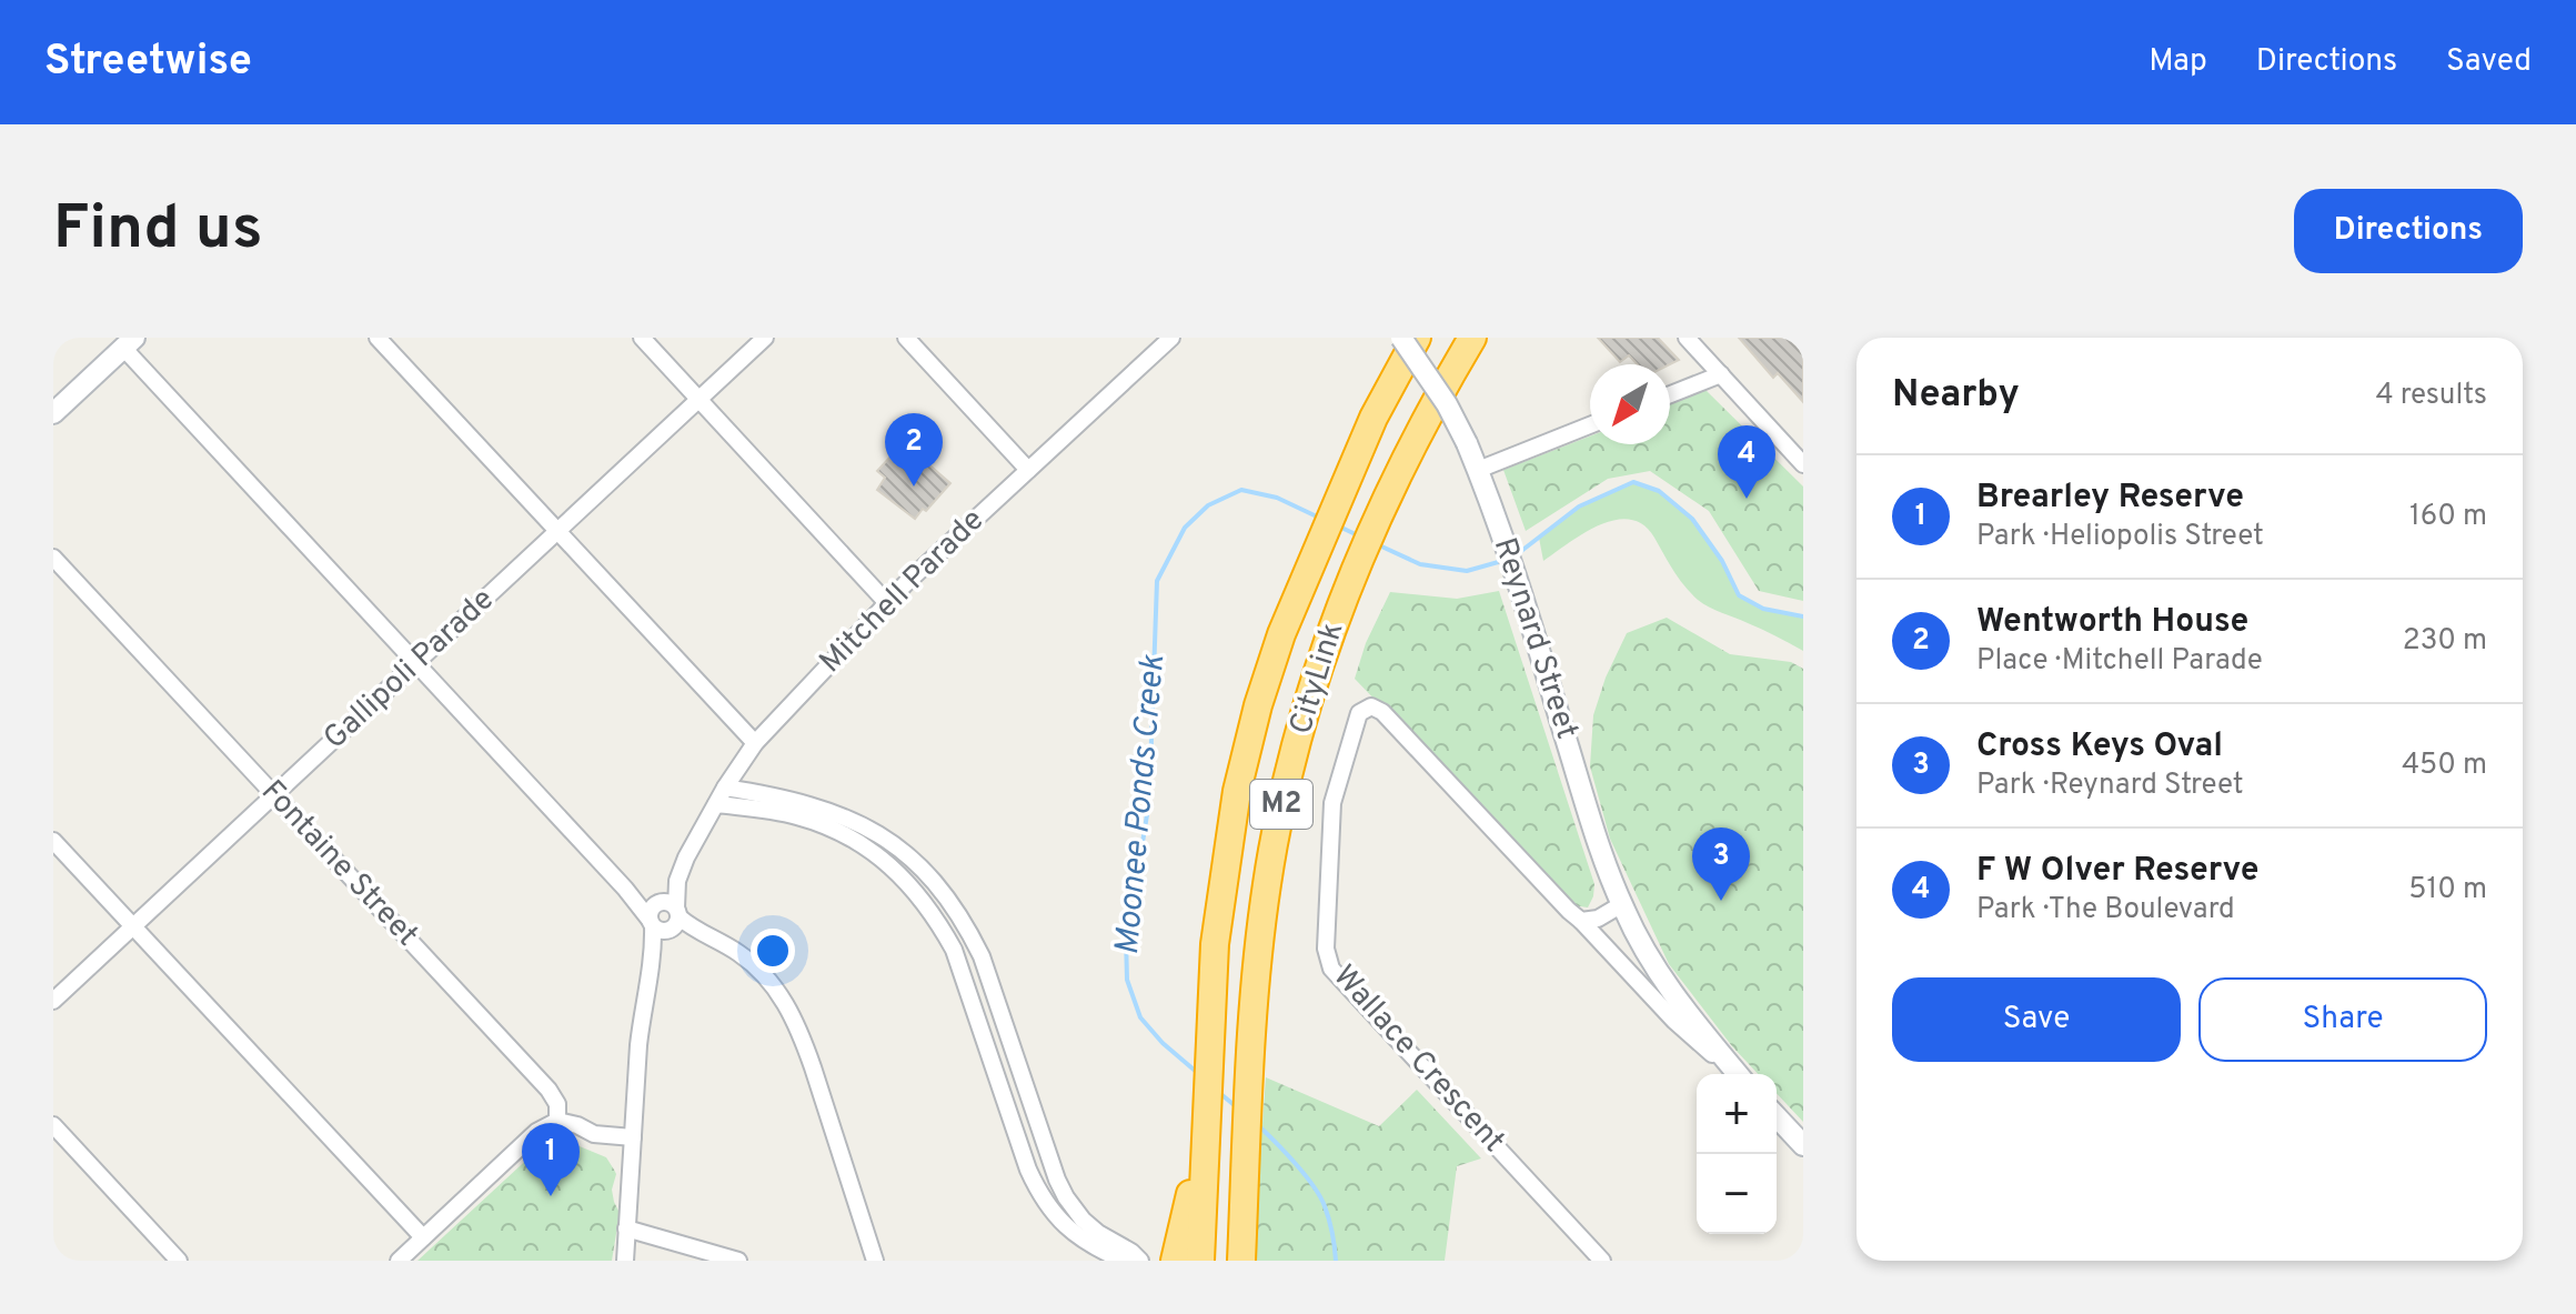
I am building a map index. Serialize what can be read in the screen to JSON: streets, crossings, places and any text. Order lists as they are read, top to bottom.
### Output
{
  "streets": {
    "highway": ["CityLink", "M2"],
    "street": [
      "Mitchell Parade",
      "Reynard Street",
      "Gallipoli Parade",
      "Fontaine Street",
      "Wallace Crescent"
    ]
  },
  "crossings": [
    ["Gallipoli Parade", "Fontaine Street"]
  ],
  "water": ["Moonee Ponds Creek"],
  "north": "bottom left",
  "page": {
    "header": "Streetwise",
    "nav": ["Map", "Directions", "Saved"],
    "buttons": [
      "Directions",
      ["Save", "Share"]
    ],
    "title": "Find us",
    "heading": ["Nearby", "4 results"],
    "pins": [
      "2",
      "4",
      "3",
      "1"
    ],
    "list": [
      {
        "mark": "1",
        "name": "Brearley Reserve",
        "note": "Park · Heliopolis Street",
        "value": "160 m"
      },
      {
        "mark": "2",
        "name": "Wentworth House",
        "note": "Place · Mitchell Parade",
        "value": "230 m"
      },
      {
        "mark": "3",
        "name": "Cross Keys Oval",
        "note": "Park · Reynard Street",
        "value": "450 m"
      },
      {
        "mark": "4",
        "name": "F W Olver Reserve",
        "note": "Park · The Boulevard",
        "value": "510 m"
      }
    ],
    "map_buttons": ["+", "−"]
  }
}
